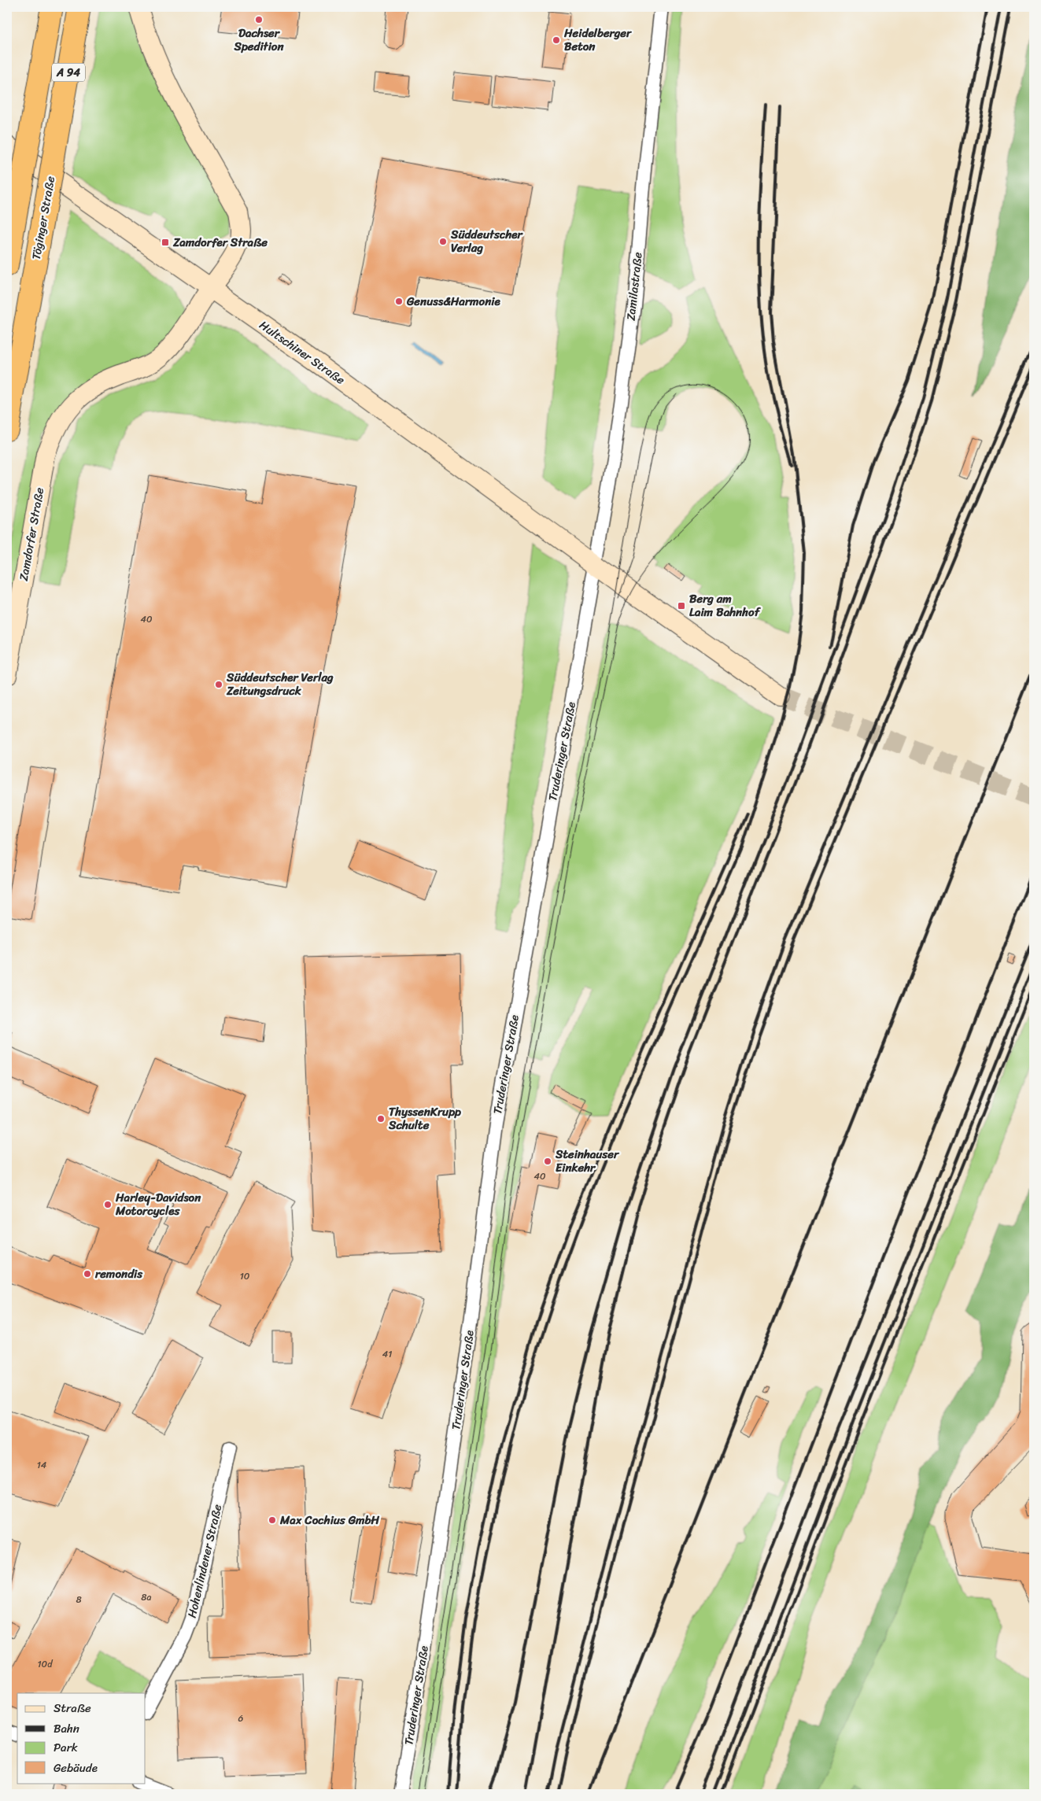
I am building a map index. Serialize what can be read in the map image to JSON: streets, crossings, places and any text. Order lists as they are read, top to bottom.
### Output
{
  "streets": {
    "highway": ["A 94", "Töginger Straße"],
    "main road": ["Hultschiner Straße", "Zamdorfer Straße"],
    "street": ["Zamilastraße", "Truderinger Straße", "Hohenlindener Straße"]
  },
  "crossings": [
    ["Zamilastraße", "Hultschiner Straße"],
    ["Zamilastraße", "Truderinger Straße"],
    ["Hultschiner Straße", "Zamdorfer Straße"],
    ["Hultschiner Straße", "Truderinger Straße"]
  ],
  "places": {
    "other": [
      "Dachser Spedition",
      "Heidelberger Beton",
      "Süddeutscher Verlag",
      "Genuss&Harmonie",
      "Süddeutscher Verlag Zeitungsdruck",
      "ThyssenKrupp Schulte",
      "Steinhauser Einkehr",
      "Harley-Davidson Motorcycles",
      "remondis",
      "Max Cochius GmbH"
    ],
    "transit": ["Zamdorfer Straße", "Berg am Laim Bahnhof"]
  },
  "house_numbers": [
    "40",
    "40",
    "10",
    "41",
    "14",
    "8a",
    "8",
    "10d",
    "6"
  ],
  "legend": [
    "Straße",
    "Bahn",
    "Park",
    "Gebäude"
  ]
}
